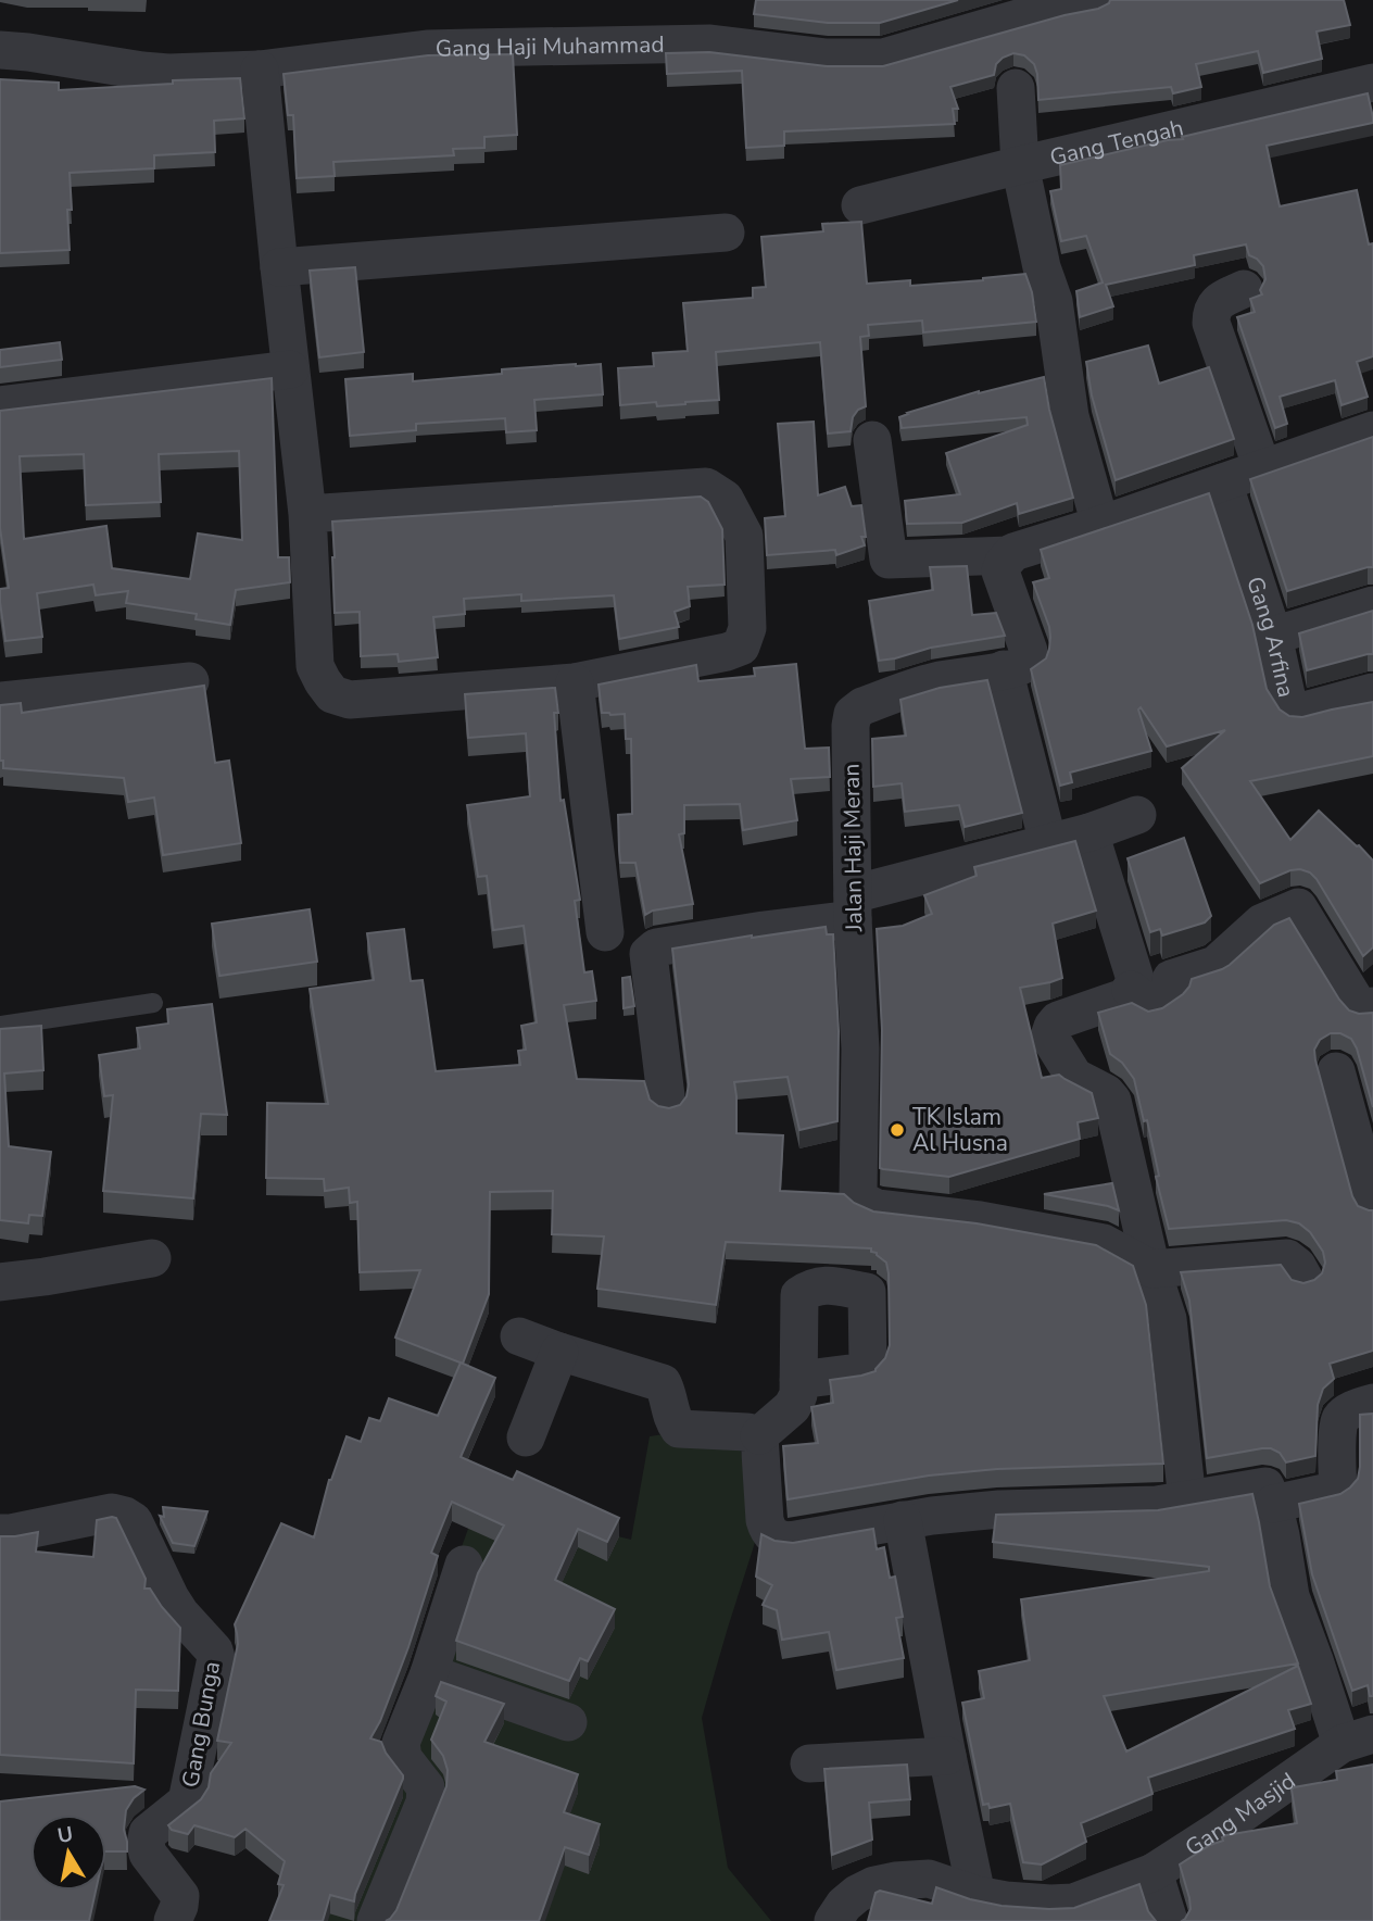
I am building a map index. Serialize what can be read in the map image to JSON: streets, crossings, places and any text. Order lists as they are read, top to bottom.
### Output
{
  "streets": {
    "street": [
      "Gang Haji Muhammad",
      "Gang Tengah",
      "Gang Arfina",
      "Jalan Haji Meran",
      "Gang Bunga",
      "Gang Masjid"
    ]
  },
  "places": ["TK Islam Al Husna"],
  "north": "top"
}
